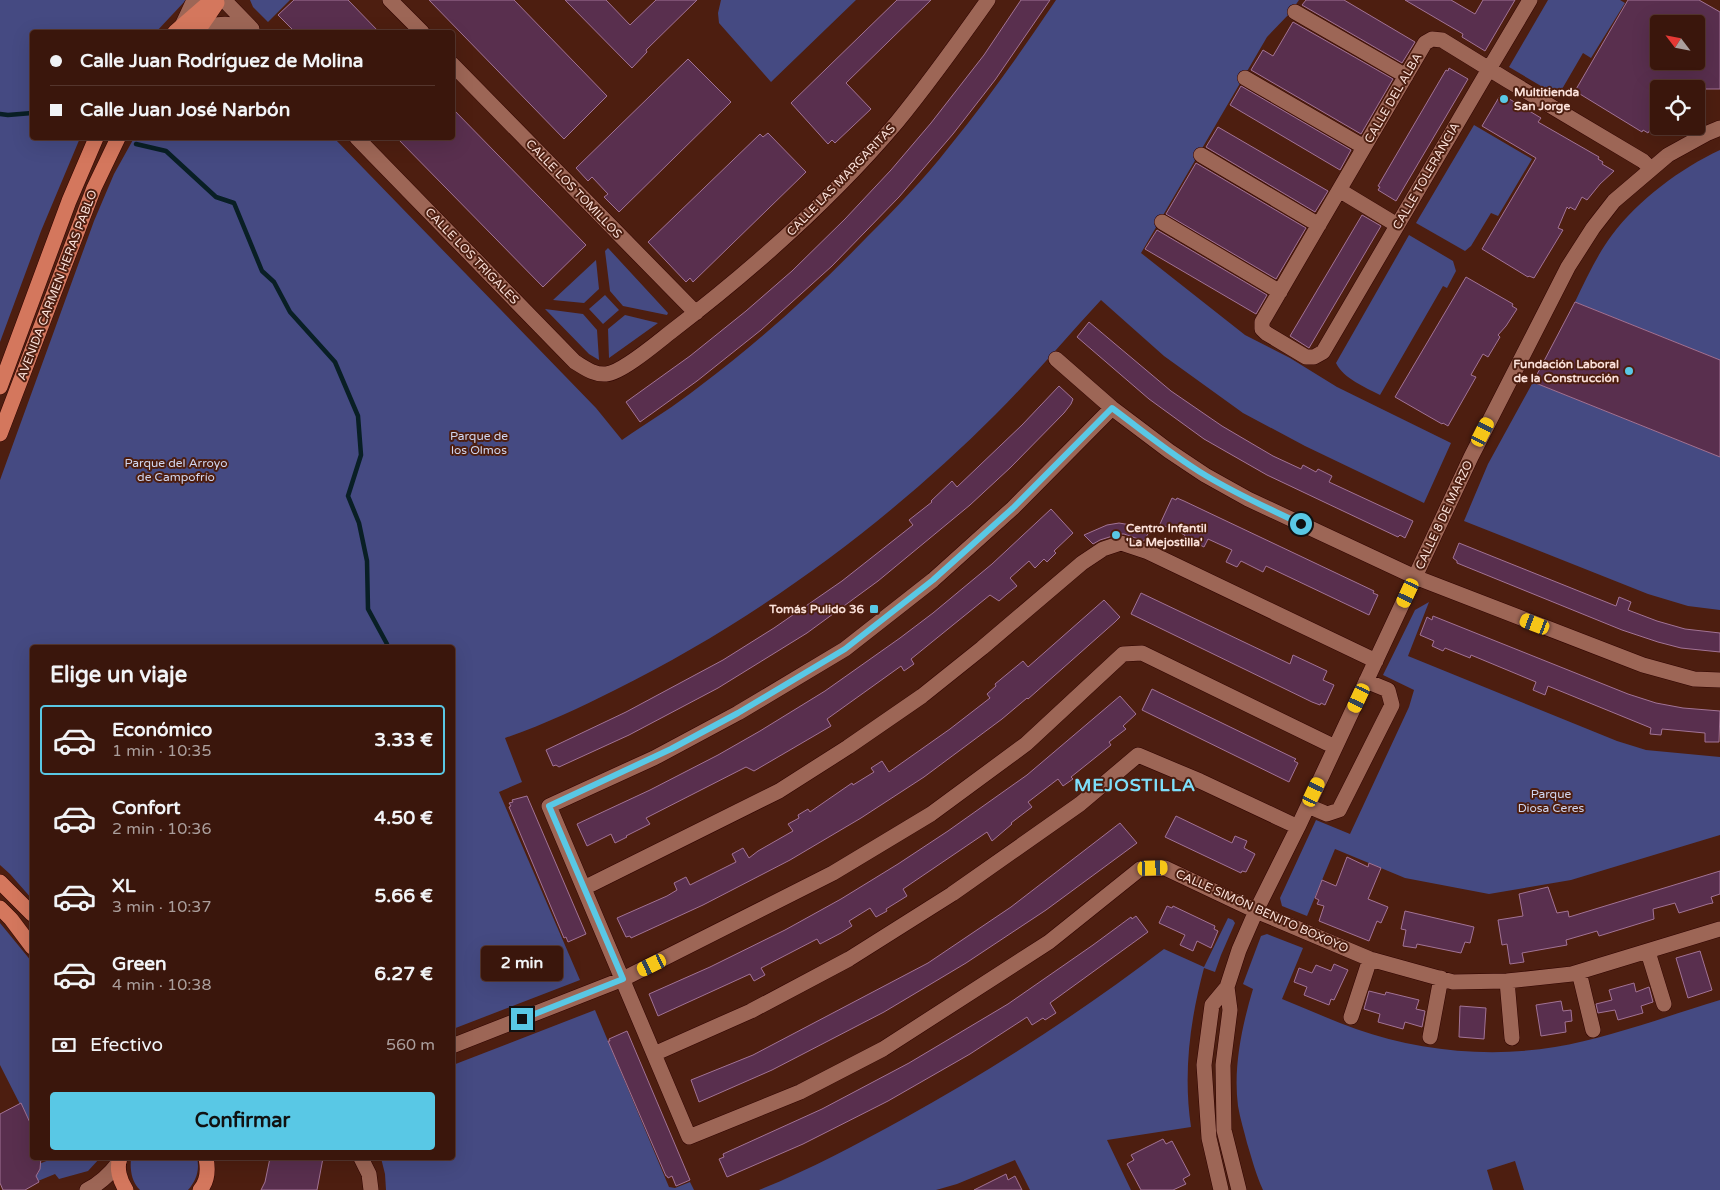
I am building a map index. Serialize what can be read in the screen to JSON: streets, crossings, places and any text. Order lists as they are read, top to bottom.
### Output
{
  "streets": {
    "main road": ["AVENIDA CARMEN HERAS PABLO"],
    "street": [
      "CALLE DEL ALBA",
      "CALLE TOLERANCIA",
      "CALLE LAS MARGARITAS",
      "CALLE LOS TOMILLOS",
      "CALLE LOS TRIGALES",
      "CALLE 8 DE MARZO",
      "CALLE SIMÓN BENITO BOXOYO"
    ]
  },
  "crossings": [
    ["CALLE DEL ALBA", "CALLE TOLERANCIA"],
    ["CALLE LAS MARGARITAS", "CALLE LOS TOMILLOS"],
    ["CALLE LAS MARGARITAS", "CALLE LOS TRIGALES"],
    ["CALLE 8 DE MARZO", "CALLE SIMÓN BENITO BOXOYO"]
  ],
  "districts": ["MEJOSTILLA"],
  "parks": ["Parque de los Olmos", "Parque del Arroyo de Campofrío", "Parque Diosa Ceres"],
  "places": {
    "other": ["Multitienda San Jorge", "Fundación Laboral de la Construcción", "Centro Infantil 'La Mejostilla'"],
    "transit": ["Tomás Pulido 36"]
  },
  "north": "top left",
  "page": {
    "banner": ["Calle Juan Rodríguez de Molina", "Calle Juan José Narbón"],
    "heading": "Elige un viaje",
    "list": [
      {
        "name": "Económico",
        "note": "1 min · 10:35",
        "value": "3.33 €"
      },
      {
        "name": "Confort",
        "note": "2 min · 10:36",
        "value": "4.50 €"
      },
      {
        "name": "XL",
        "note": "3 min · 10:37",
        "value": "5.66 €"
      },
      {
        "name": "Green",
        "note": "4 min · 10:38",
        "value": "6.27 €"
      }
    ],
    "bubble": "2 min",
    "pay": ["Efectivo", "560 m"],
    "buttons": "Confirmar"
  }
}
